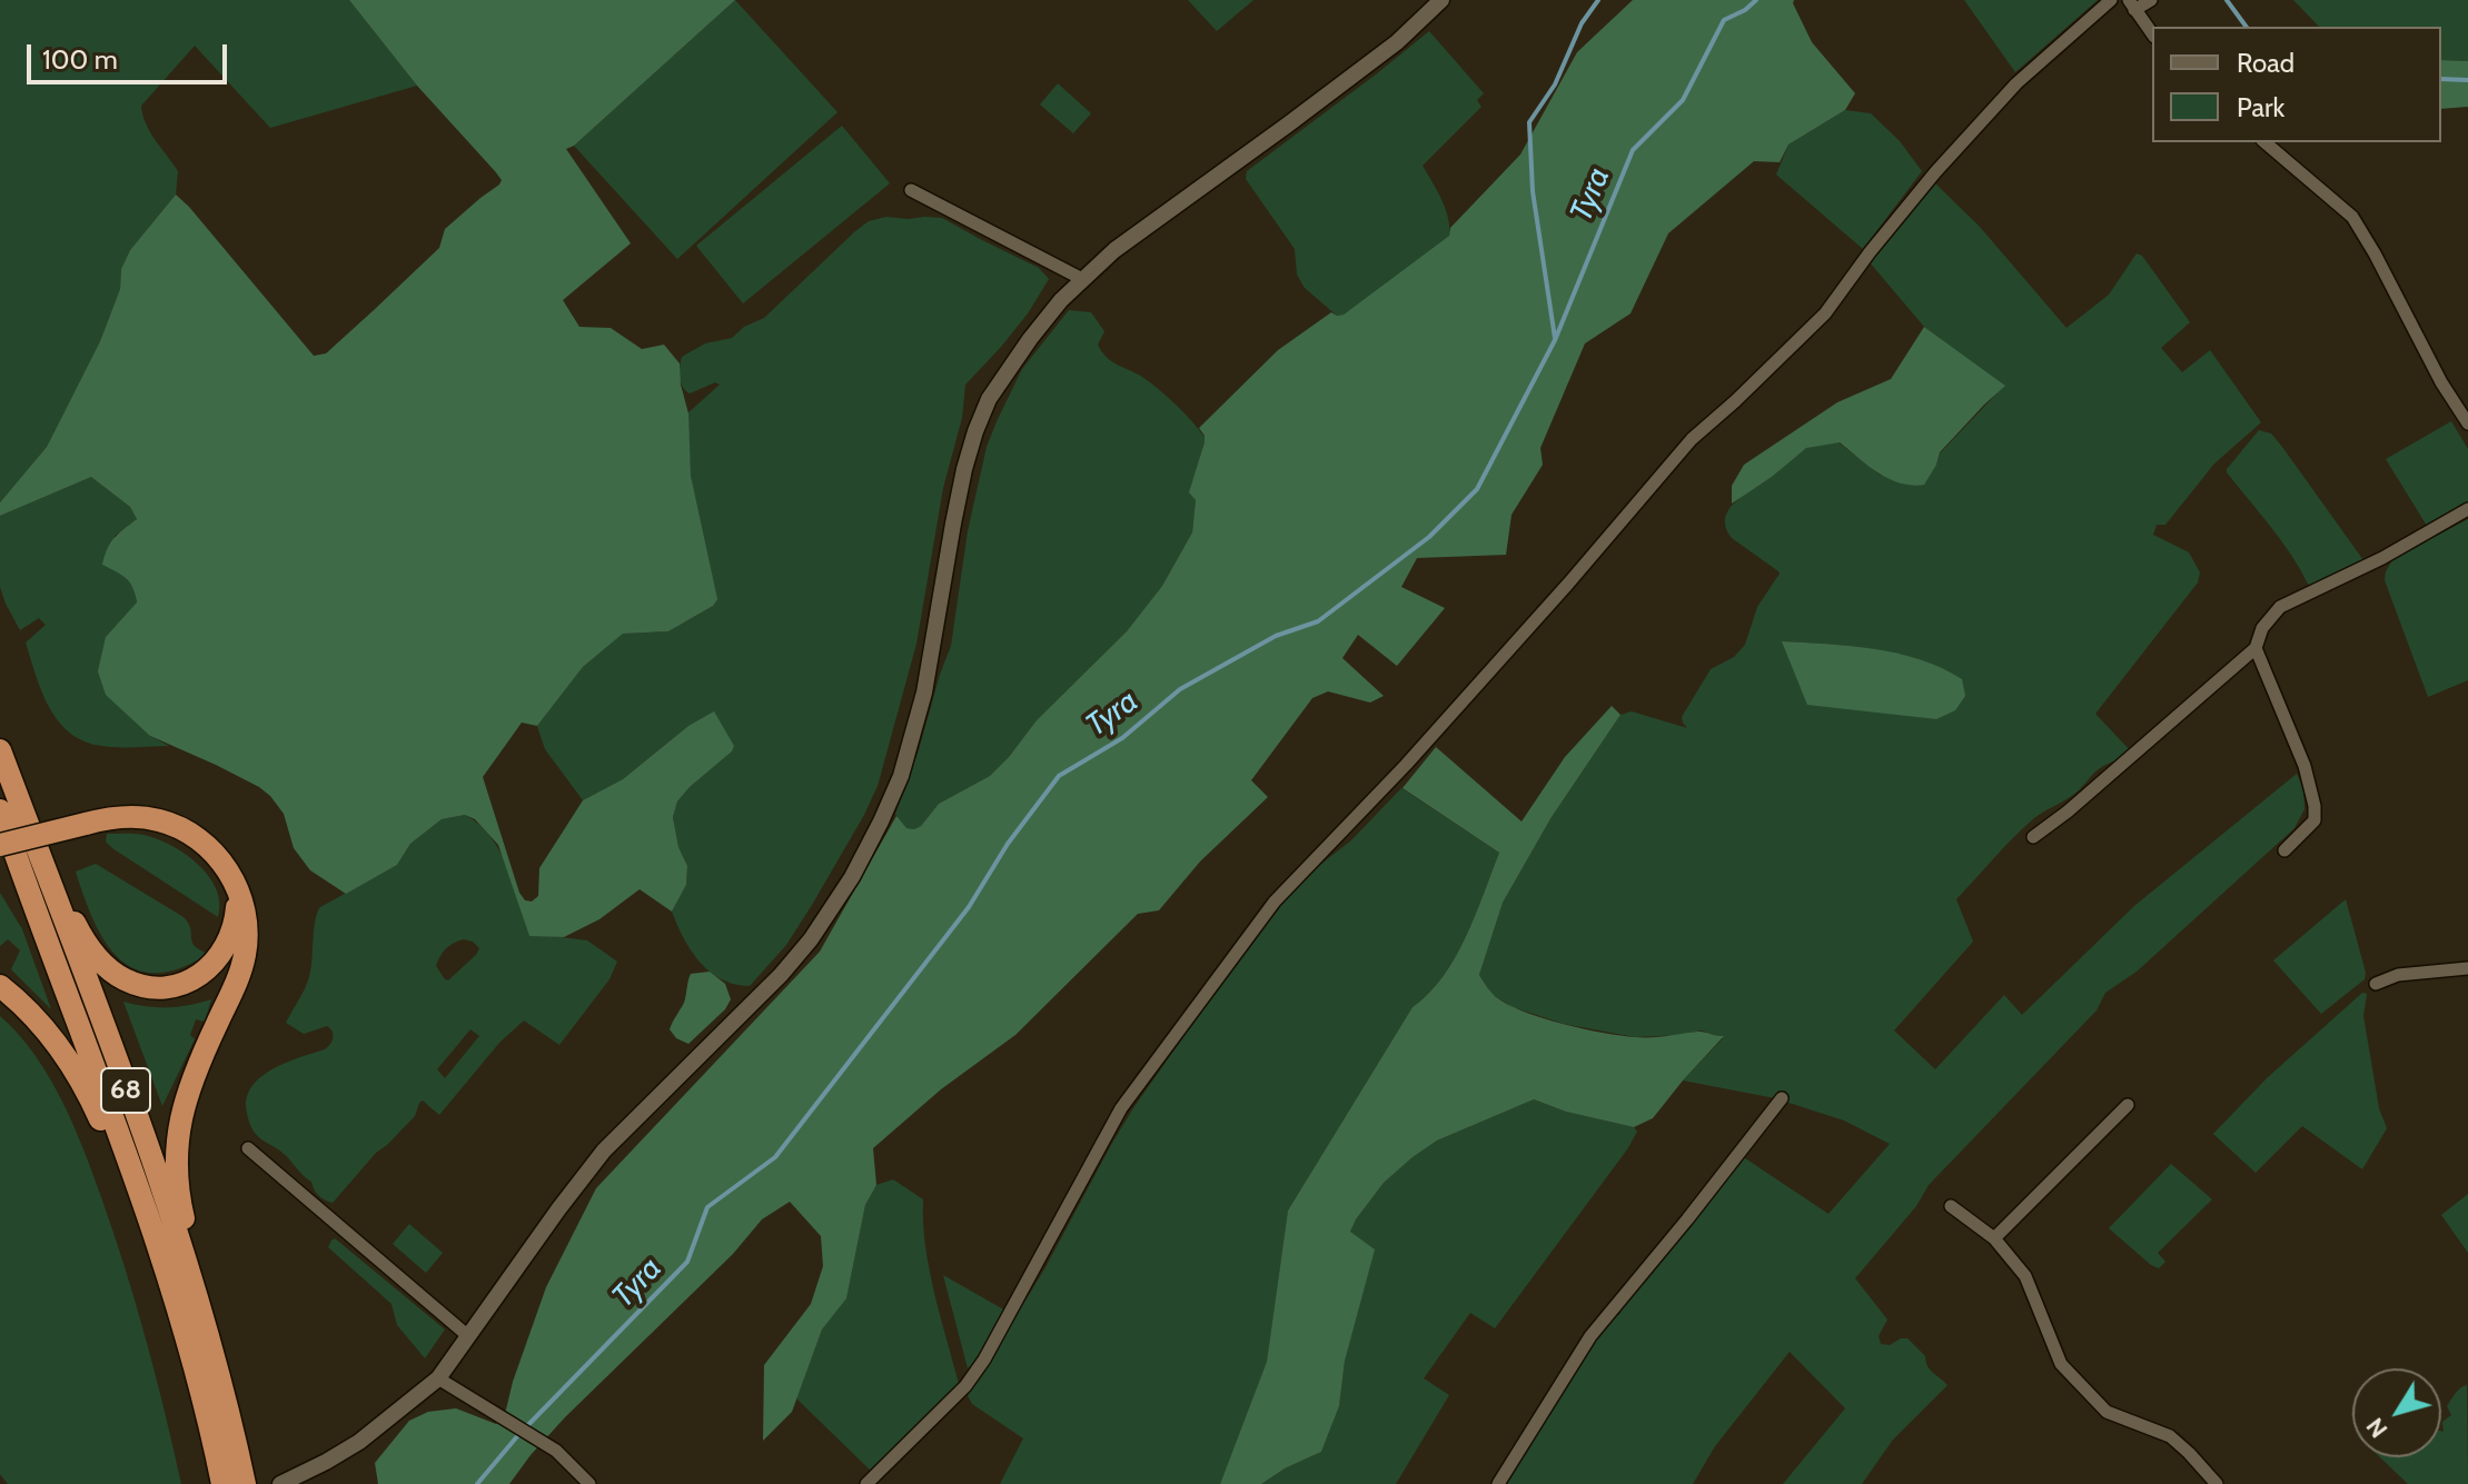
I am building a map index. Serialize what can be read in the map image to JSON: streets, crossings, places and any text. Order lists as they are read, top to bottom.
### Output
{
  "streets": {
    "highway": ["68"]
  },
  "water": ["Tyra"],
  "legend": ["Road", "Park"],
  "scale_bar": "100 m",
  "north": "bottom left"
}
